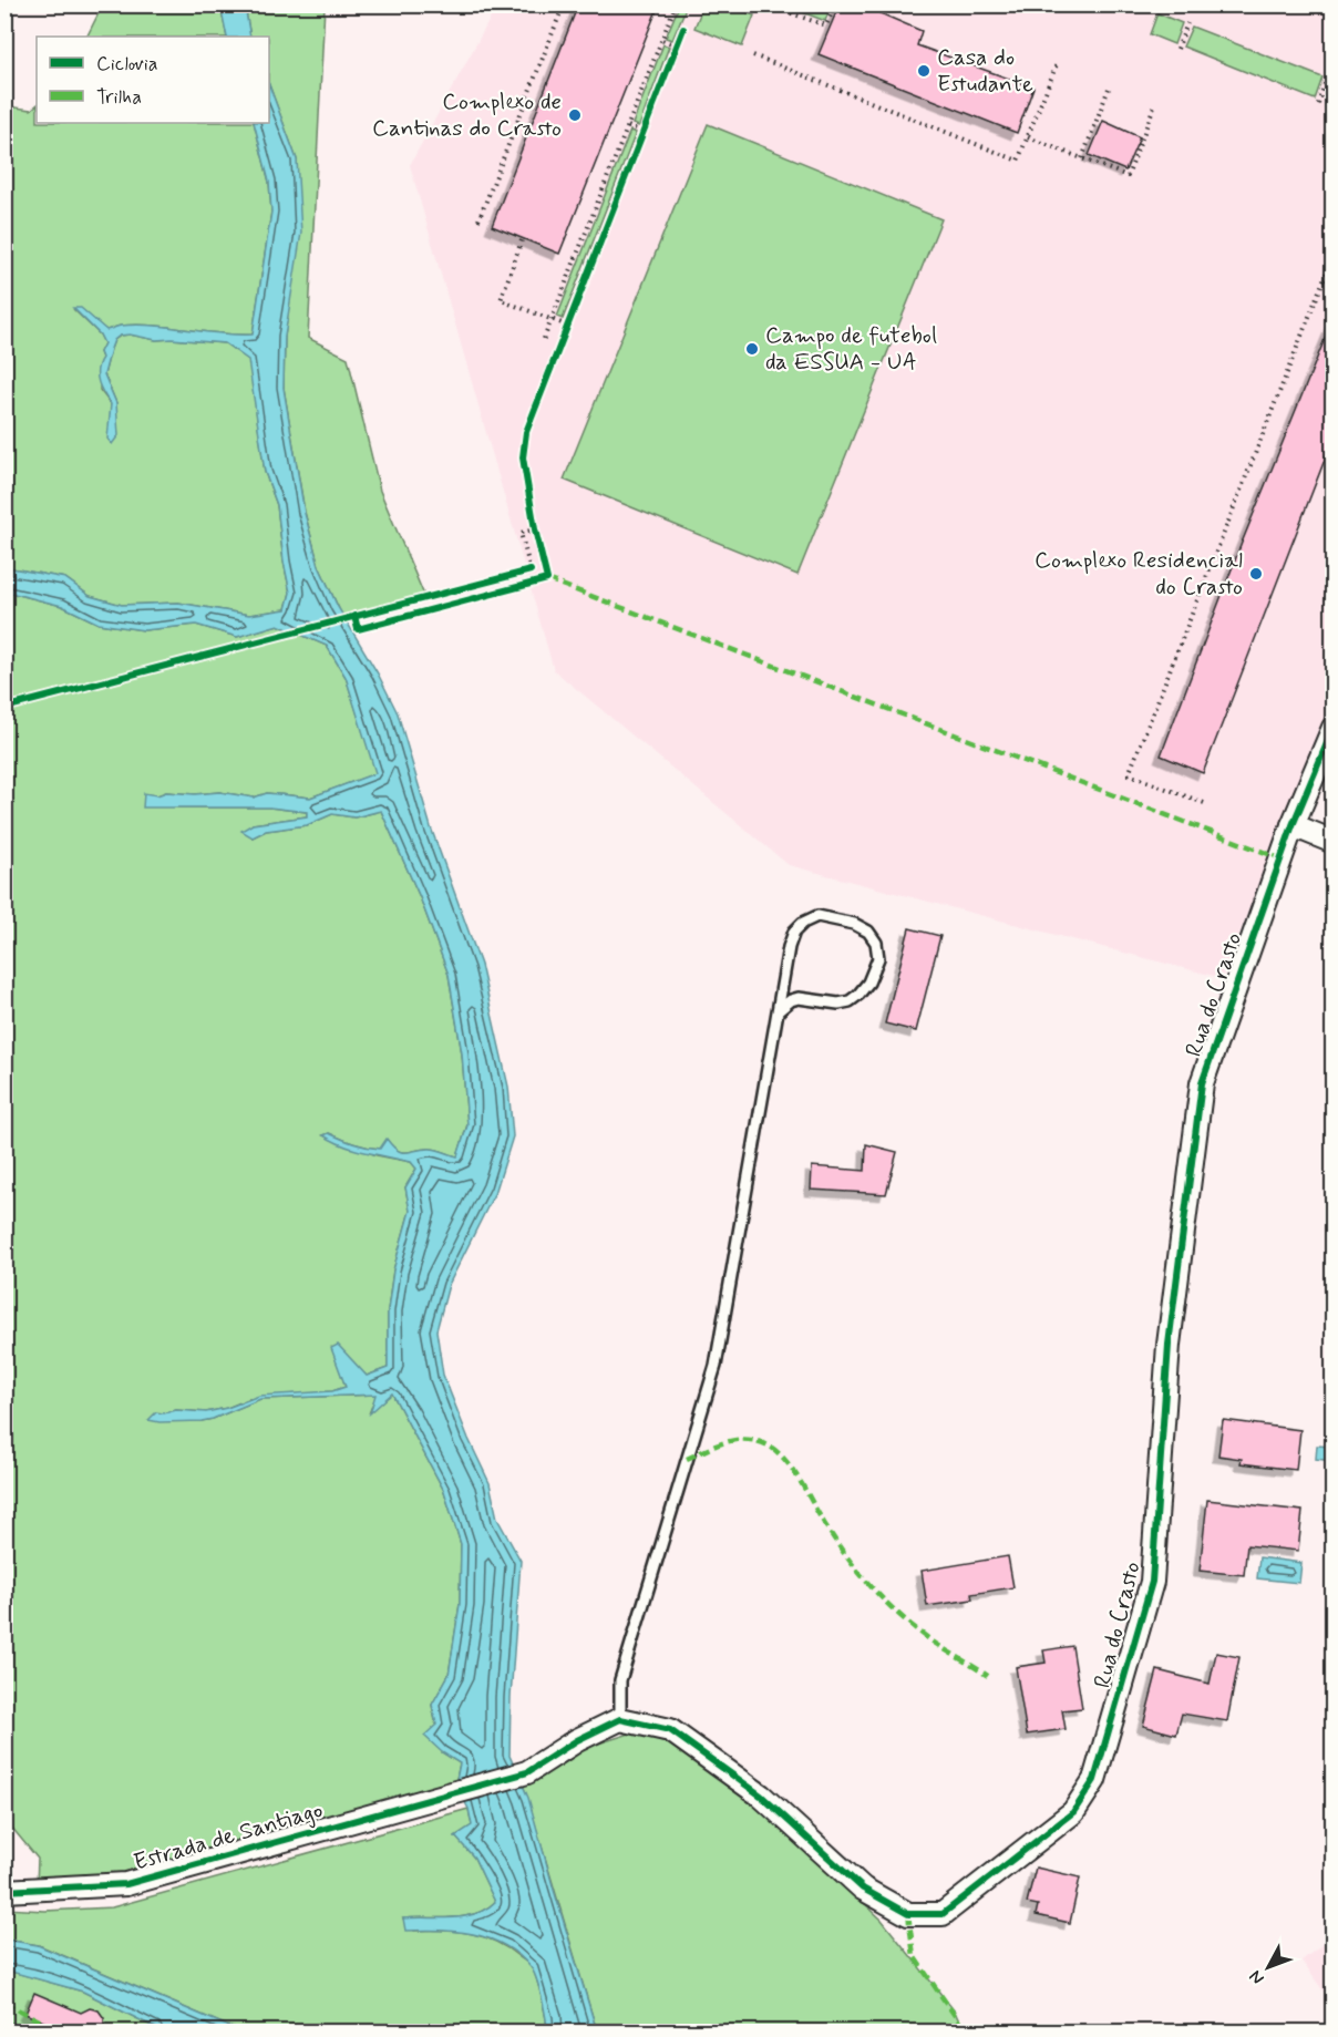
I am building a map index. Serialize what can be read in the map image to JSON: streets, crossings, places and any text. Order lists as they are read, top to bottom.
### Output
{
  "streets": {
    "street": ["Rua do Crasto", "Estrada de Santiago"]
  },
  "crossings": [
    ["Rua do Crasto", "Estrada de Santiago"]
  ],
  "places": [
    "Casa do Estudante",
    "Complexo de Cantinas do Crasto",
    "Campo de futebol da ESSUA - UA",
    "Complexo Residencial do Crasto"
  ],
  "legend": ["Ciclovia", "Trilha"],
  "north": "bottom left"
}
